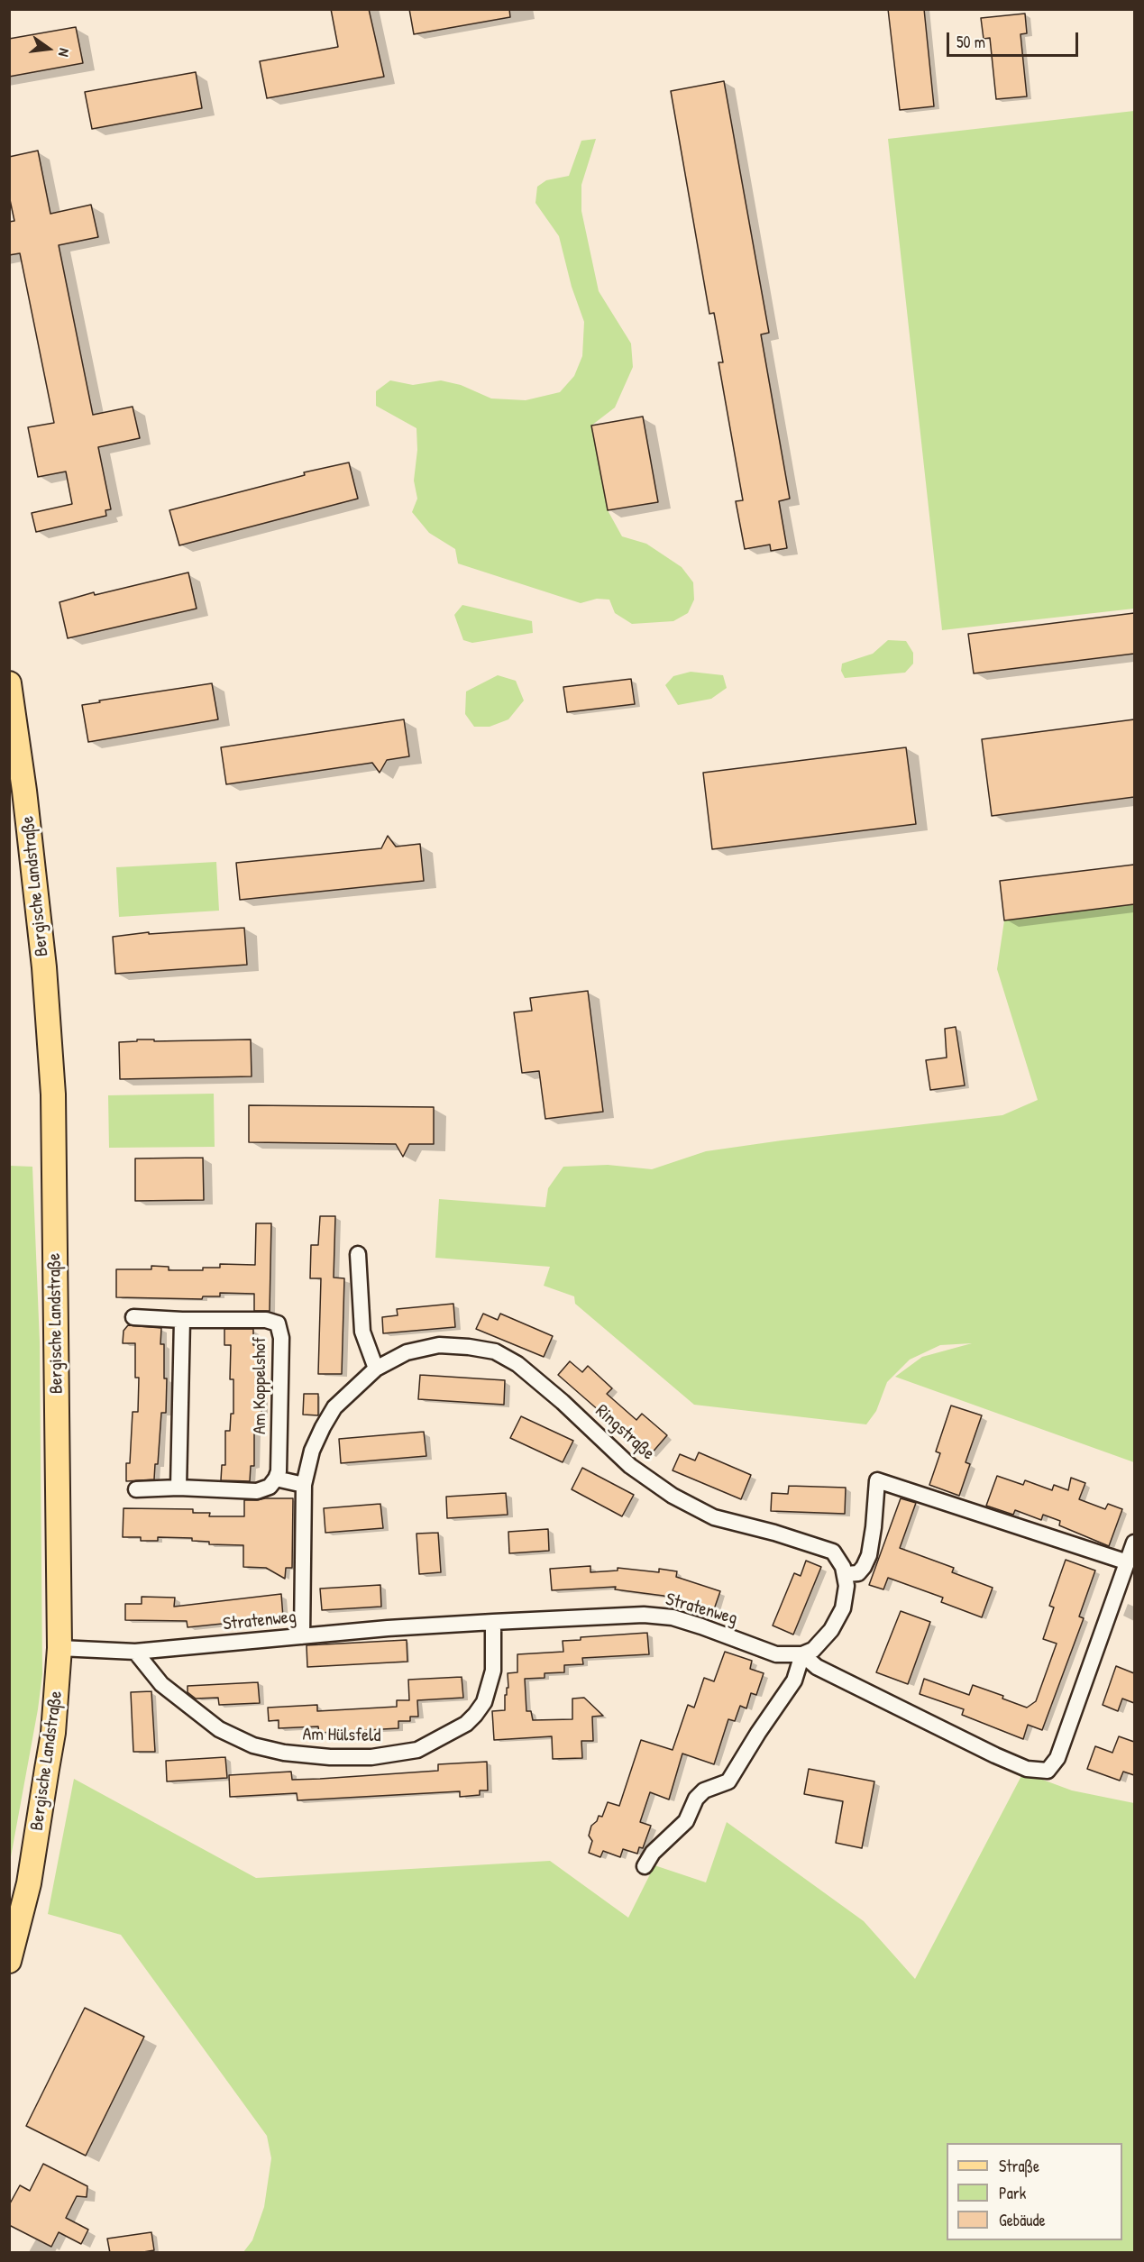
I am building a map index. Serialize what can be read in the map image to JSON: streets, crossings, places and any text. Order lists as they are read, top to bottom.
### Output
{
  "streets": {
    "main road": ["Bergische Landstraße"],
    "street": [
      "Am Koppelshof",
      "Ringstraße",
      "Stratenweg",
      "Am Hülsfeld"
    ]
  },
  "crossings": [
    ["Bergische Landstraße", "Stratenweg"],
    ["Ringstraße", "Stratenweg"],
    ["Stratenweg", "Am Hülsfeld"]
  ],
  "legend": ["Straße", "Park", "Gebäude"],
  "scale_bar": "50 m",
  "north": "right"
}
